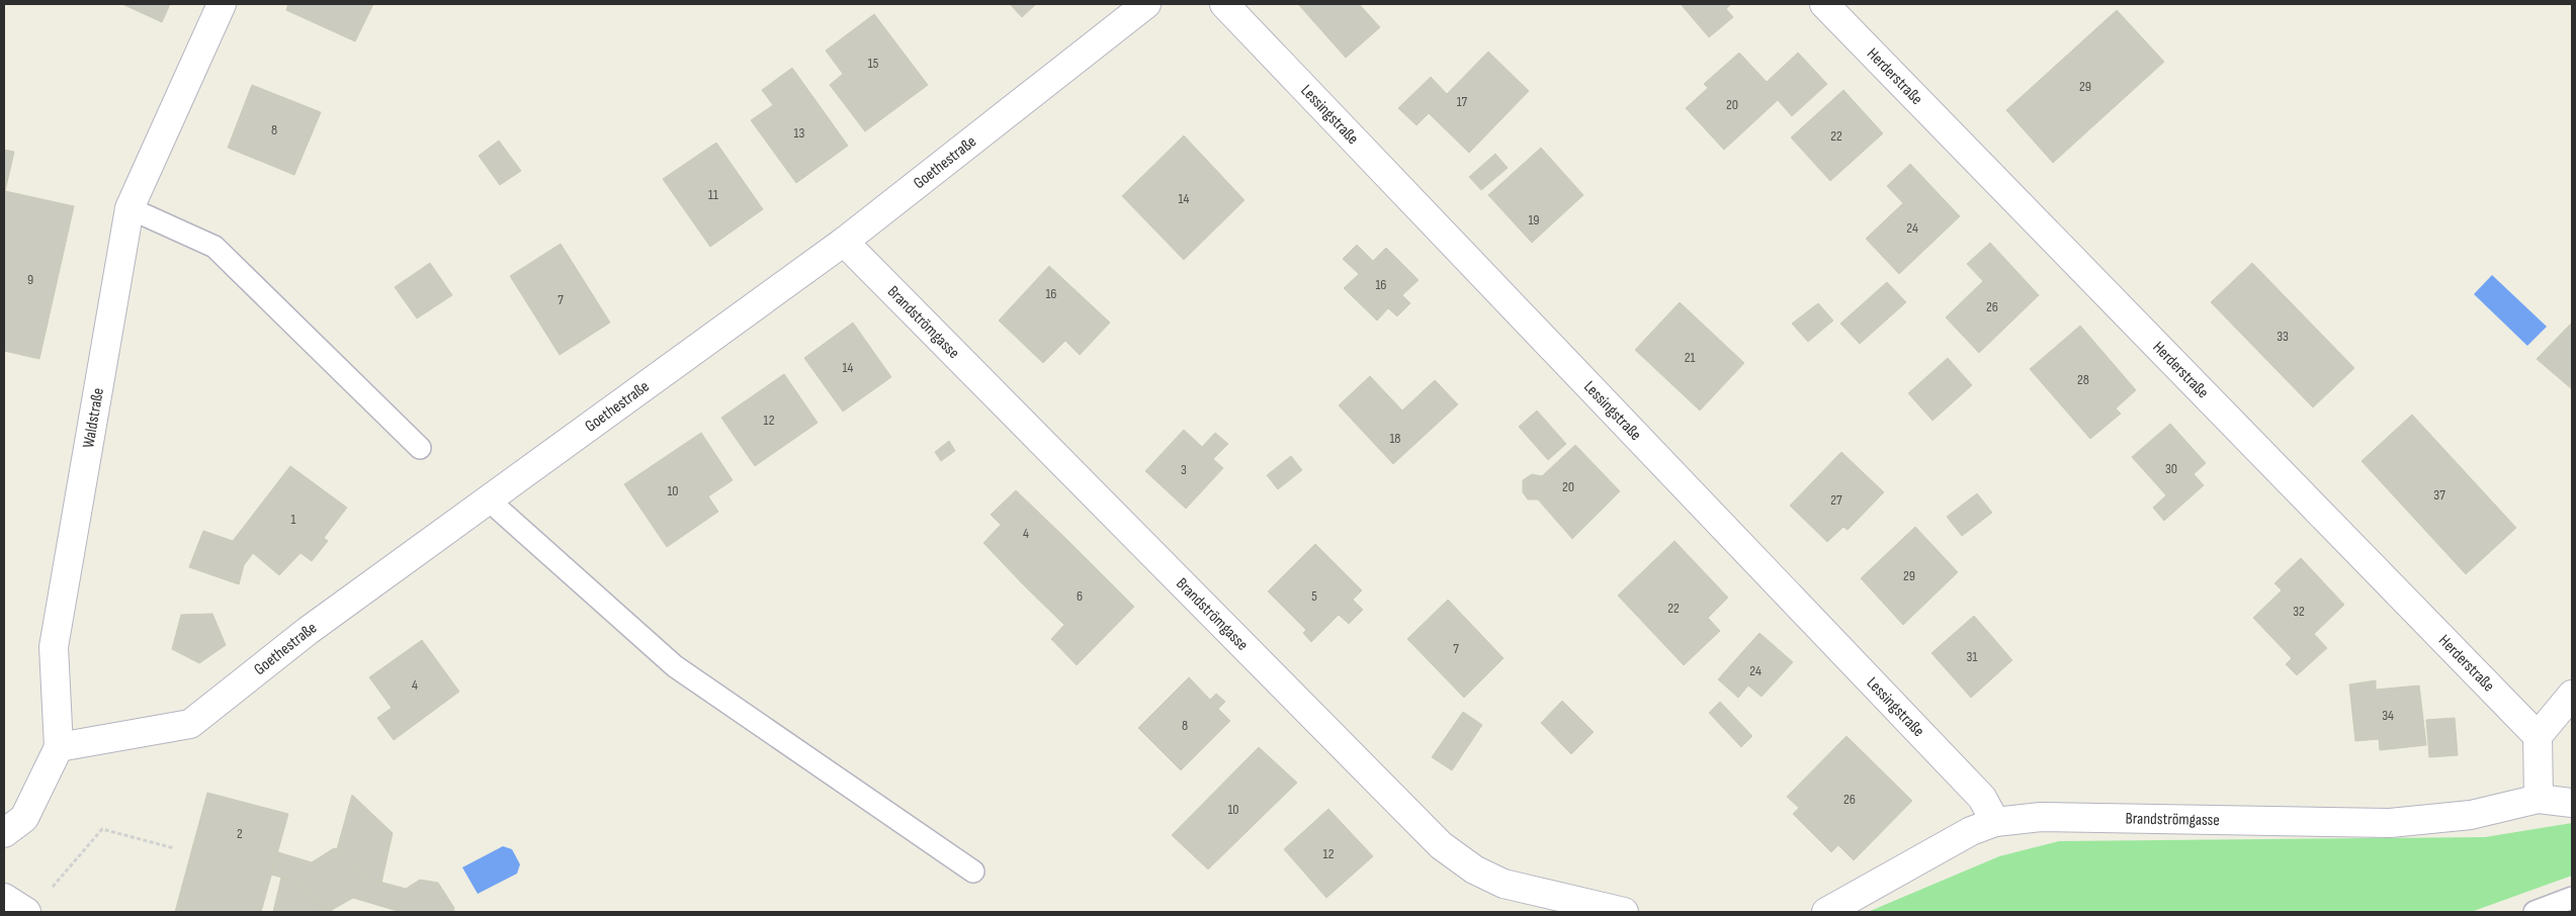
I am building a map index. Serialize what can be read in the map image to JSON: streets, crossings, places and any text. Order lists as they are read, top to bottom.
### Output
{
  "streets": {
    "street": [
      "Herderstraße",
      "Lessingstraße",
      "Goethestraße",
      "Brandströmgasse",
      "Waldstraße"
    ]
  },
  "crossings": [
    ["Lessingstraße", "Brandströmgasse"],
    ["Goethestraße", "Brandströmgasse"],
    ["Goethestraße", "Waldstraße"]
  ],
  "house_numbers": [
    "15",
    "29",
    "17",
    "20",
    "8",
    "13",
    "22",
    "11",
    "14",
    "19",
    "24",
    "9",
    "16",
    "16",
    "7",
    "26",
    "33",
    "21",
    "14",
    "28",
    "12",
    "18",
    "30",
    "3",
    "20",
    "10",
    "37",
    "27",
    "1",
    "4",
    "29",
    "6",
    "5",
    "22",
    "32",
    "7",
    "31",
    "24",
    "4",
    "34",
    "8",
    "26",
    "10",
    "2",
    "12"
  ]
}
